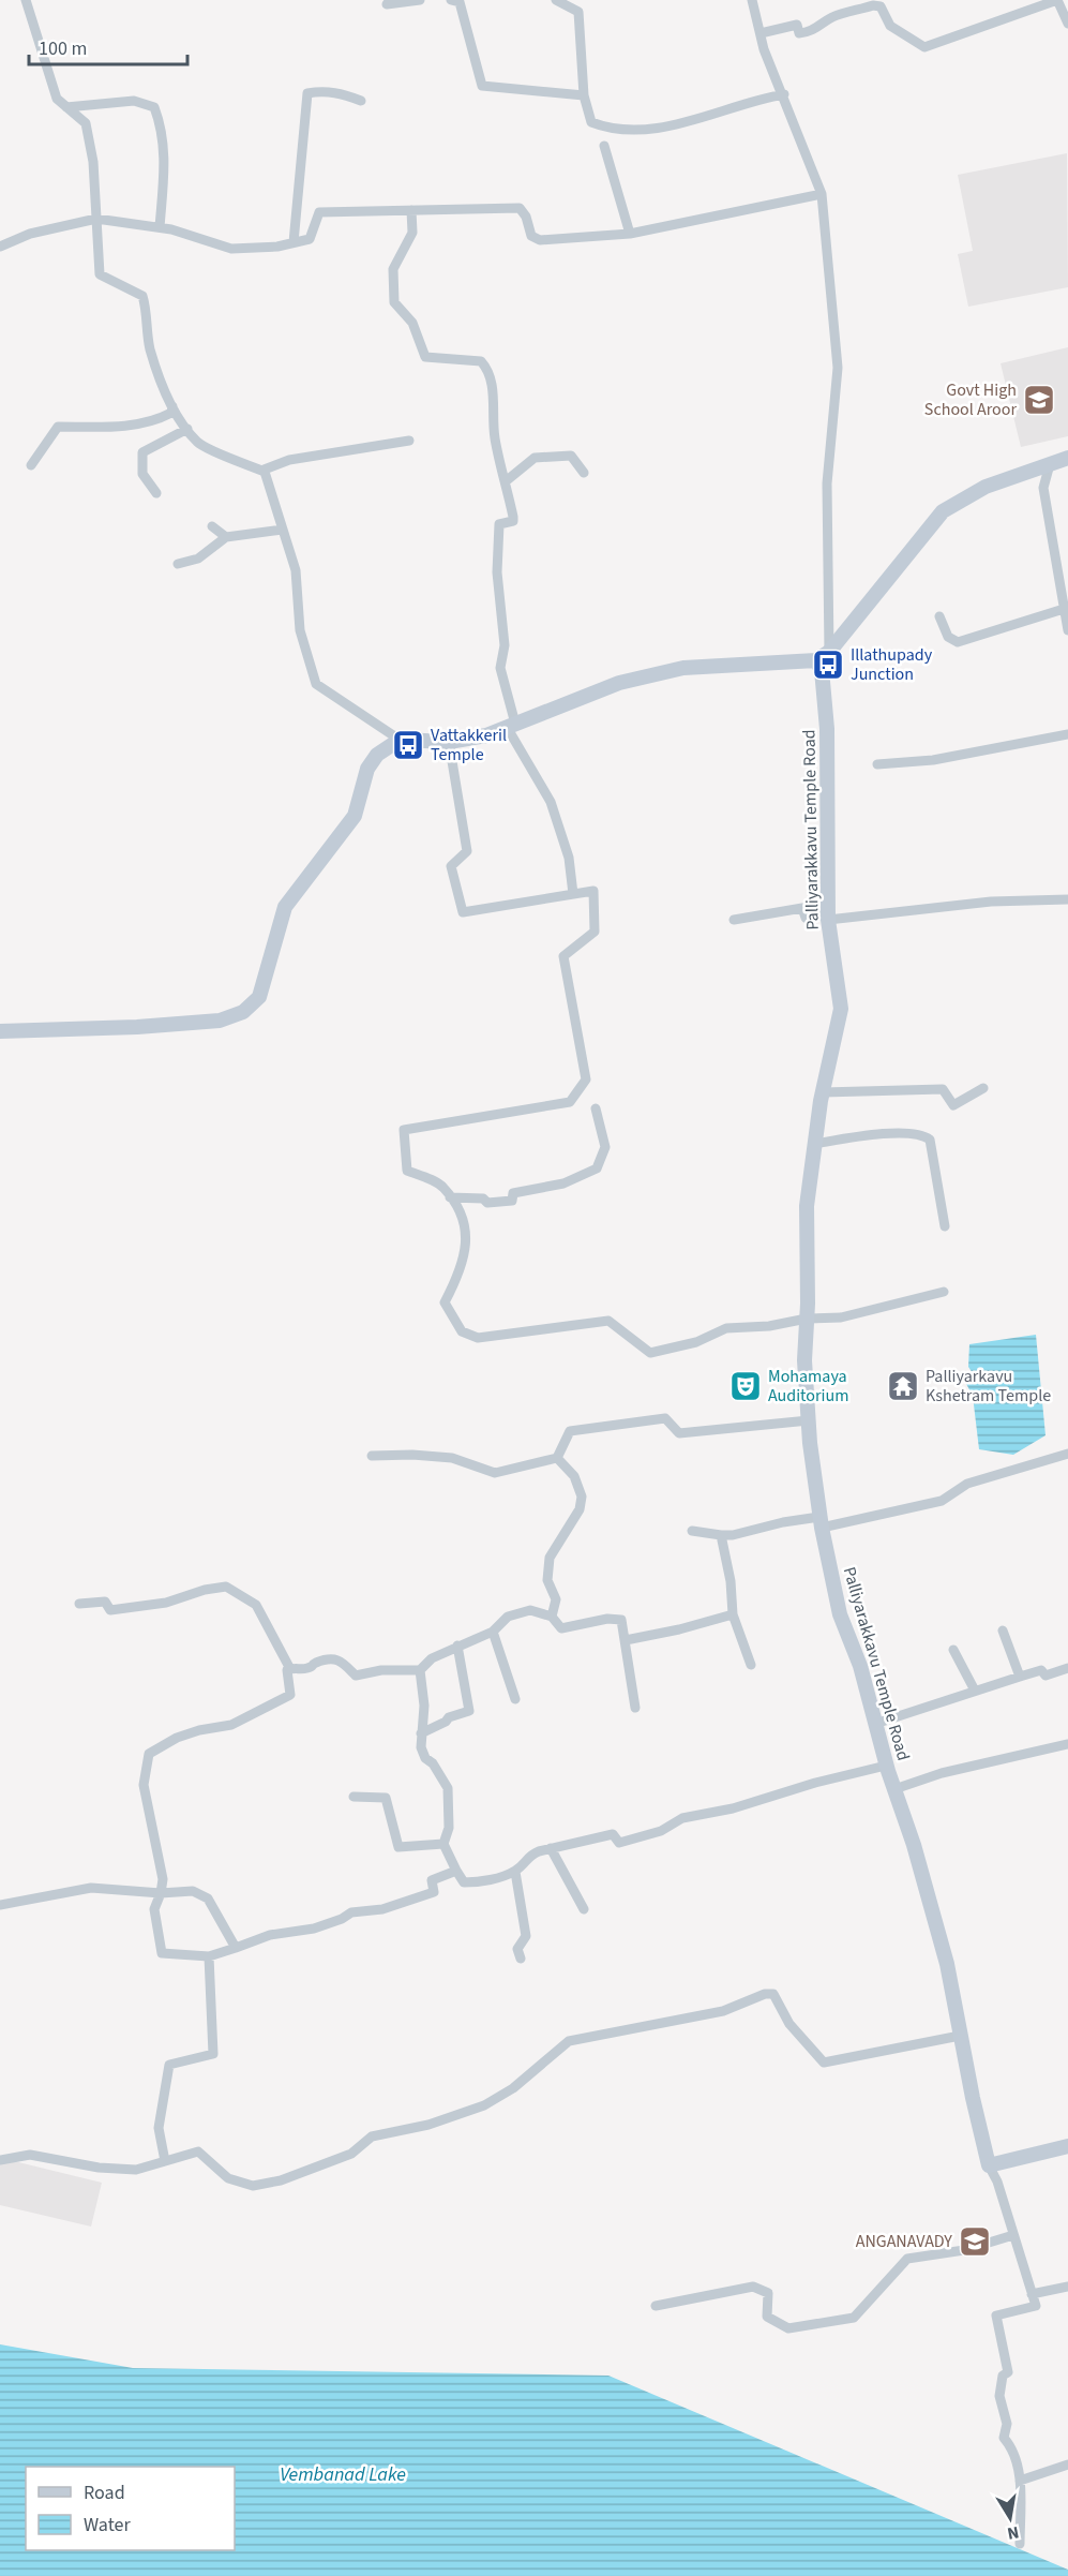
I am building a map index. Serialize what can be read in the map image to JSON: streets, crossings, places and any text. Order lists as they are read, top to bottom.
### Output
{
  "streets": {
    "street": ["Palliyarakkavu Temple Road"]
  },
  "water": ["Vembanad Lake"],
  "places": {
    "school or university": ["Govt High School Aroor", "ANGANAVADY"],
    "bus stop": ["Illathupady Junction", "Vattakkeril Temple"],
    "theatre": ["Mohamaya Auditorium"],
    "temple": ["Palliyarkavu Kshetram Temple"]
  },
  "legend": ["Road", "Water"],
  "scale_bar": "100 m",
  "north": "bottom"
}
